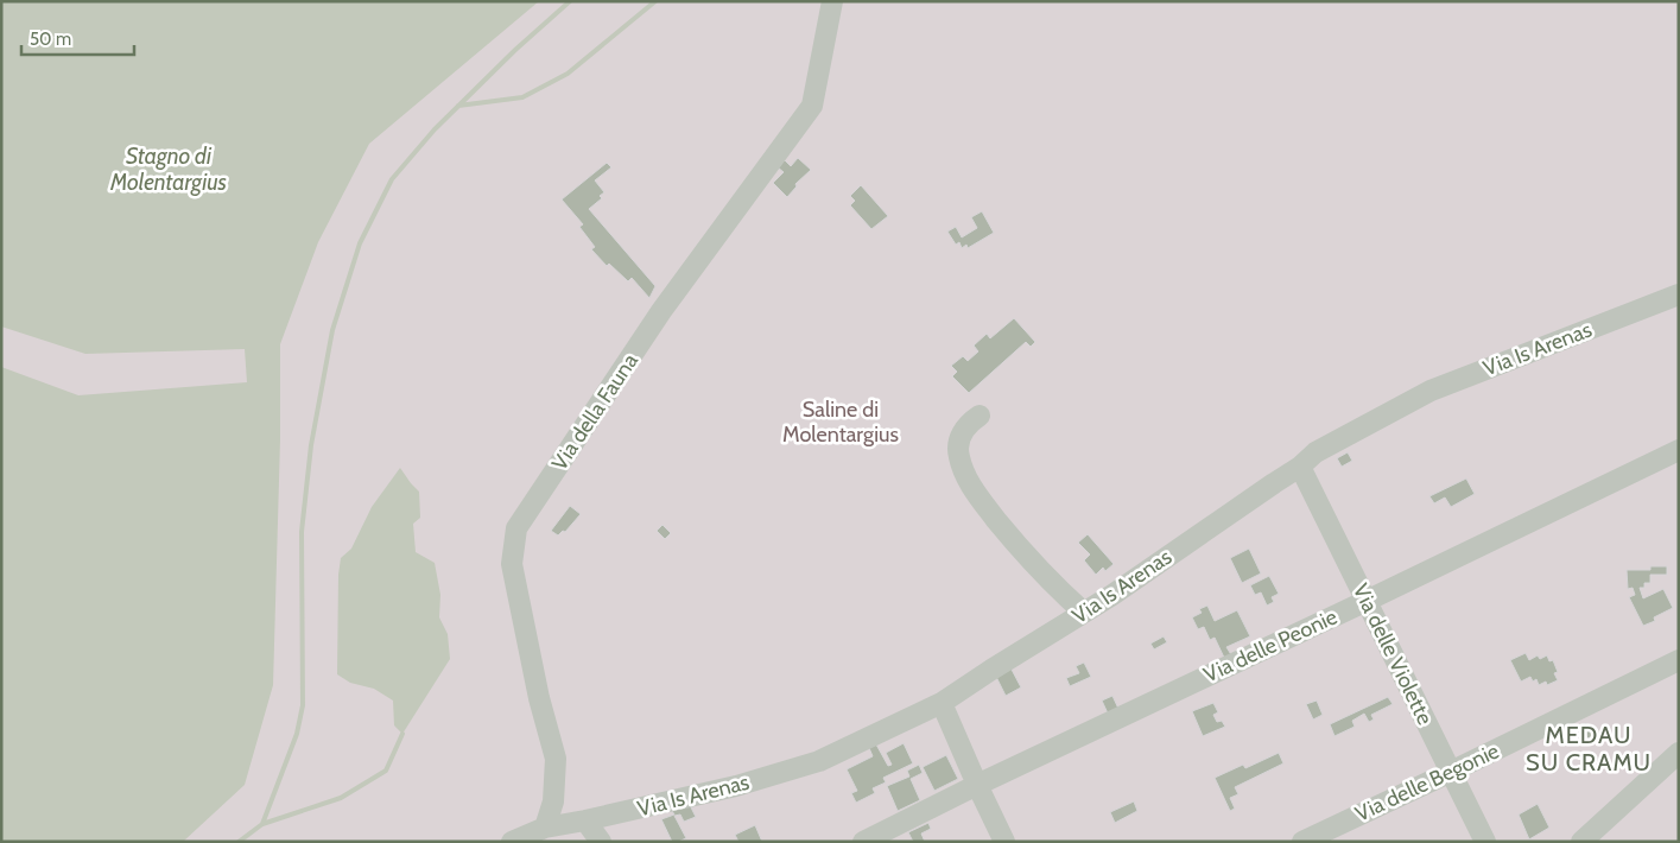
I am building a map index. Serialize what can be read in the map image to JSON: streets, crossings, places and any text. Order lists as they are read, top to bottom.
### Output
{
  "streets": {
    "street": [
      "Via Is Arenas",
      "Via della Fauna",
      "Via delle Peonie",
      "Via delle Violette",
      "Via delle Begonie"
    ]
  },
  "crossings": [
    ["Via Is Arenas", "Via della Fauna"],
    ["Via Is Arenas", "Via delle Violette"],
    ["Via delle Peonie", "Via delle Violette"],
    ["Via delle Violette", "Via delle Begonie"]
  ],
  "districts": ["MEDAU SU CRAMU"],
  "water": ["Stagno di Molentargius"],
  "parks": ["Saline di Molentargius"],
  "scale_bar": "50 m"
}
